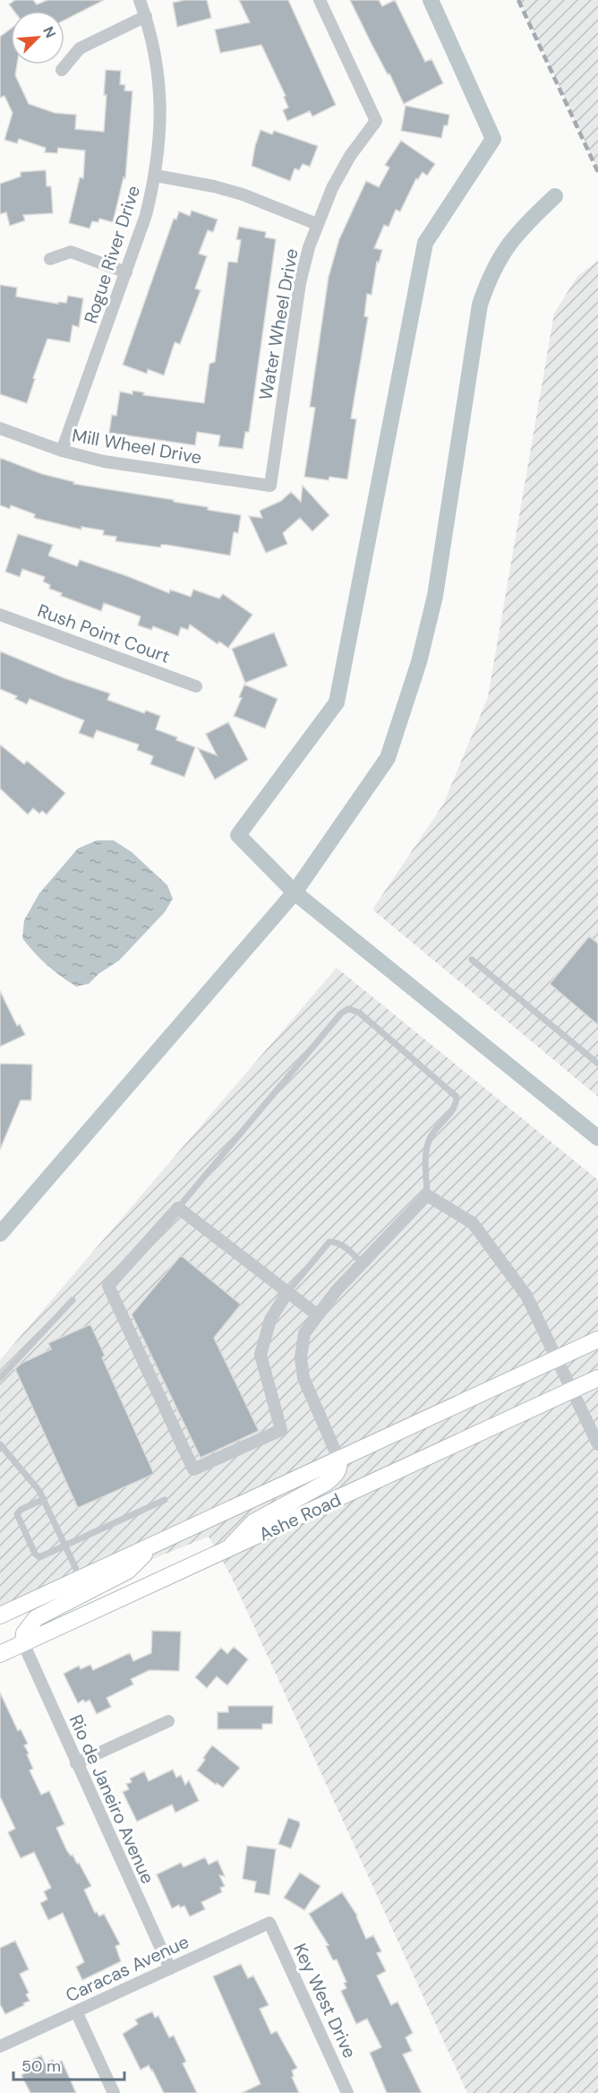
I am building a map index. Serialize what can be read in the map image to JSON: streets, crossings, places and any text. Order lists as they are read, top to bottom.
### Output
{
  "streets": {
    "street": [
      "Rogue River Drive",
      "Water Wheel Drive",
      "Mill Wheel Drive",
      "Rush Point Court",
      "Ashe Road",
      "Rio de Janeiro Avenue",
      "Caracas Avenue",
      "Key West Drive"
    ]
  },
  "crossings": [
    ["Rogue River Drive", "Mill Wheel Drive"],
    ["Water Wheel Drive", "Mill Wheel Drive"],
    ["Ashe Road", "Rio de Janeiro Avenue"],
    ["Rio de Janeiro Avenue", "Caracas Avenue"],
    ["Caracas Avenue", "Key West Drive"]
  ],
  "scale_bar": "50 m",
  "north": "top right"
}
